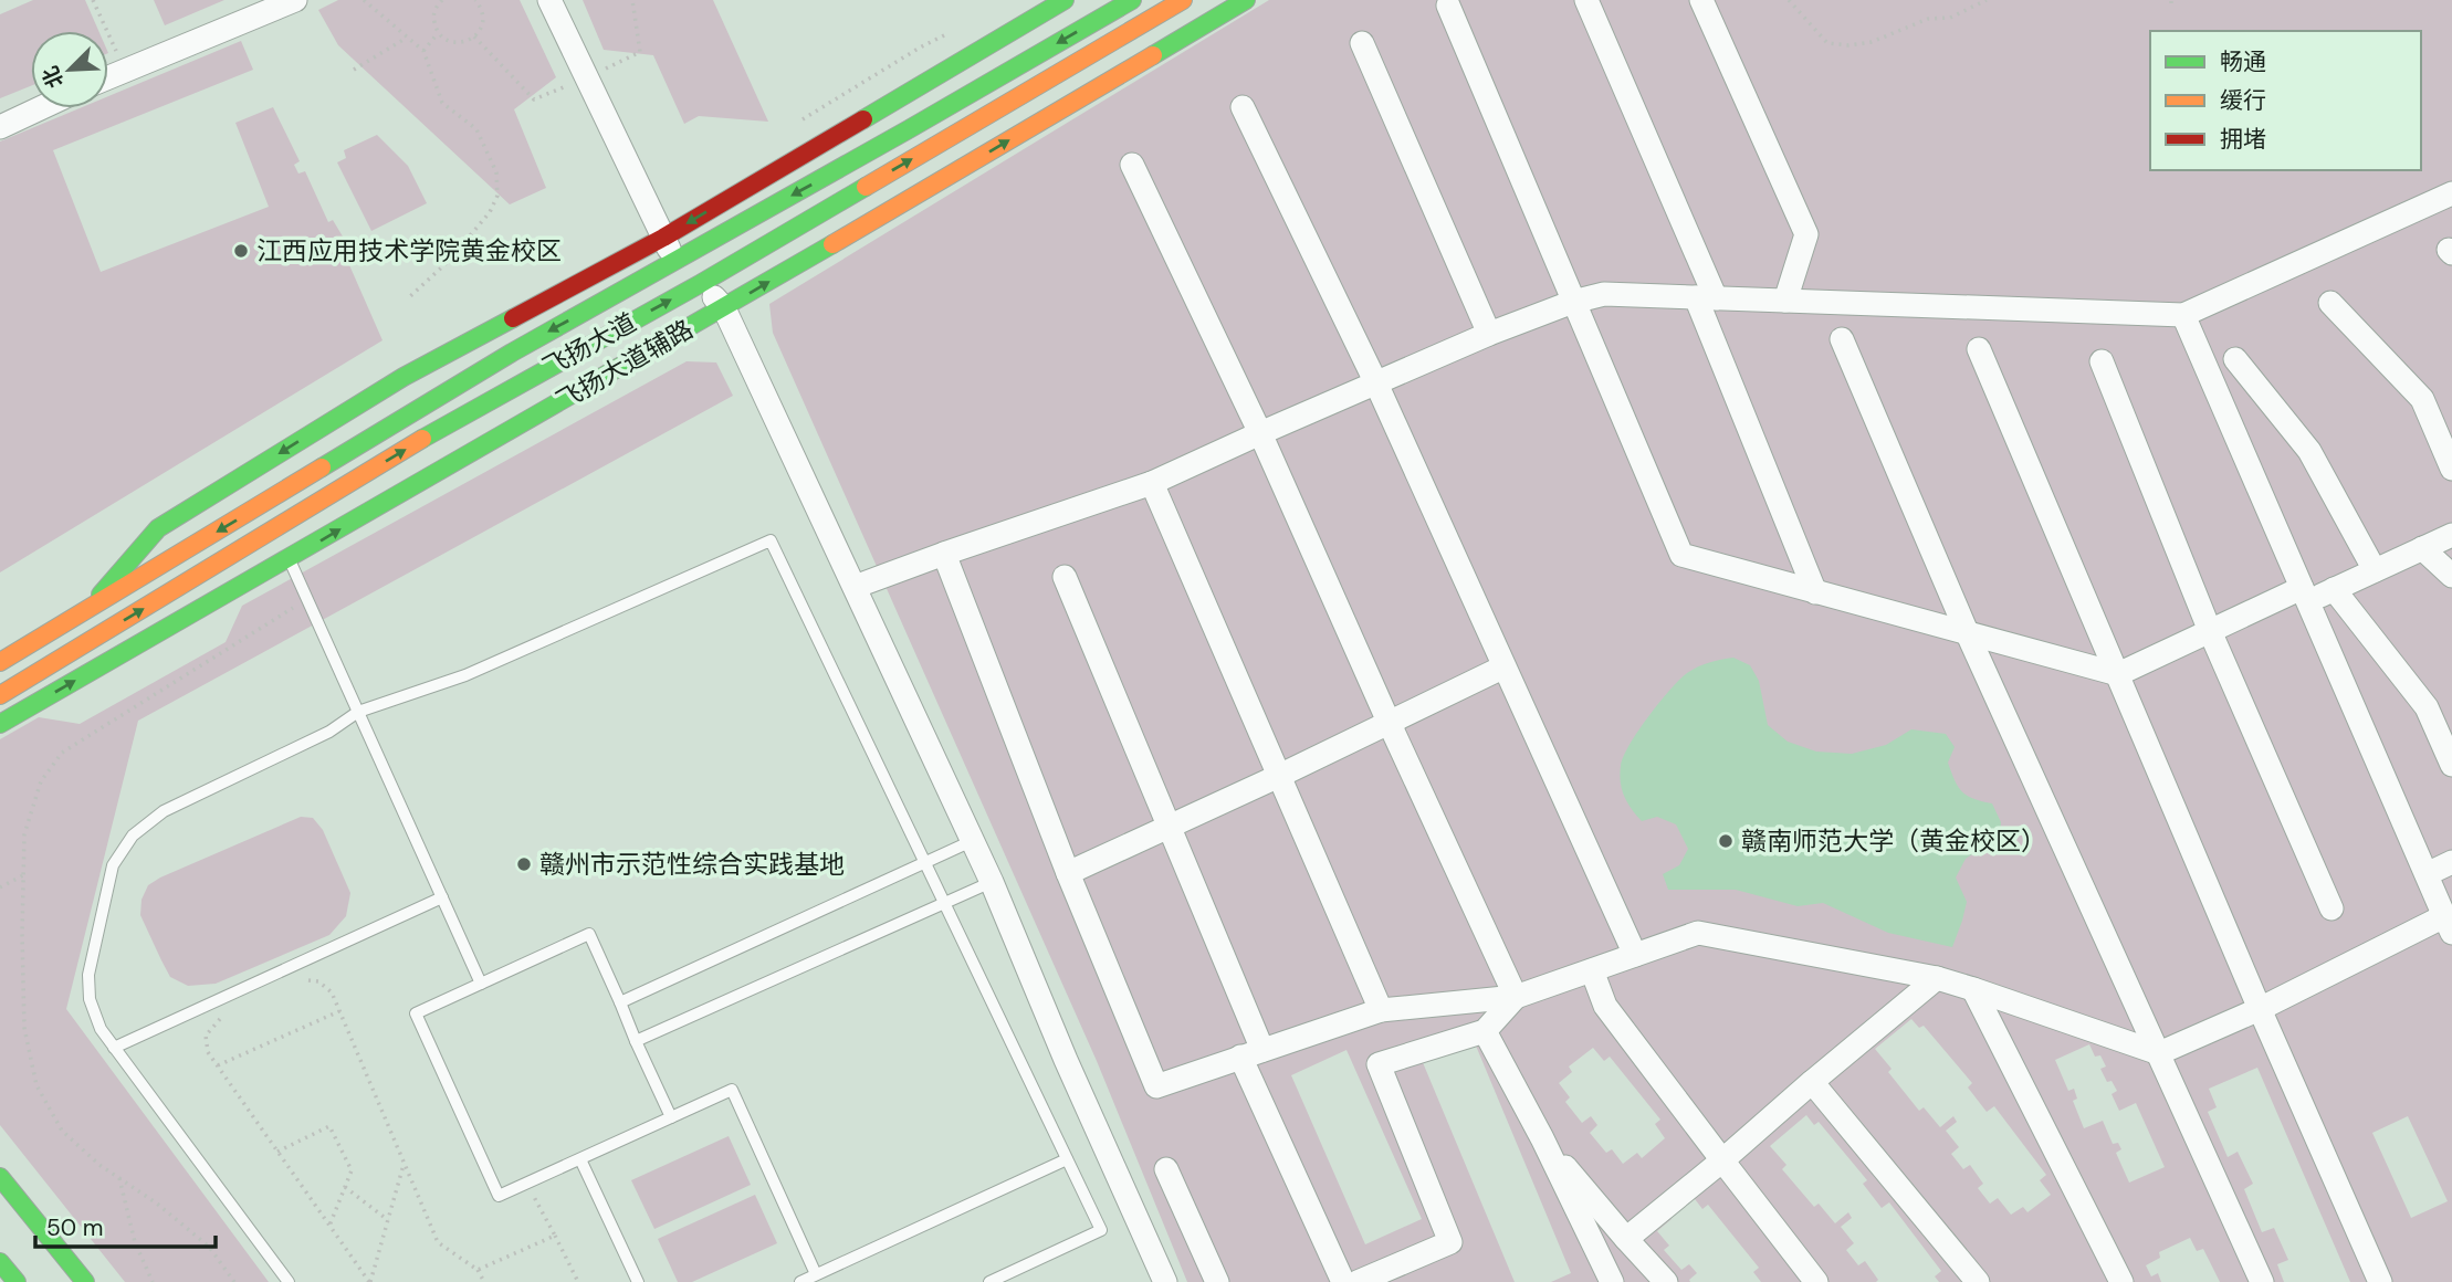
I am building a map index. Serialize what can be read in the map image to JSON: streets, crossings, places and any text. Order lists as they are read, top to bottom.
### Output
{
  "streets": {
    "street": ["飞扬大道", "飞扬大道辅路"]
  },
  "places": ["江西应用技术学院黄金校区", "赣南师范大学（黄金校区）", "赣州市示范性综合实践基地"],
  "legend": ["畅通", "缓行", "拥堵"],
  "scale_bar": "50 m",
  "north": "bottom left"
}
